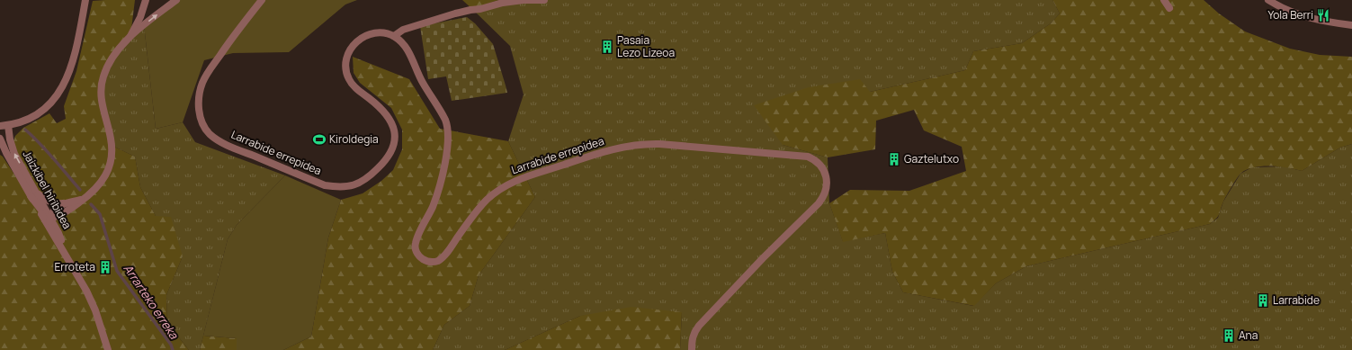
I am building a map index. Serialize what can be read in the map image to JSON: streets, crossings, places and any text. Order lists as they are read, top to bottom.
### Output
{
  "streets": {
    "street": ["Larrabide errepidea", "Jaizkibel hiribidea"]
  },
  "water": ["Arrarteko erreka"],
  "places": {
    "restaurant": ["Yola Berri"],
    "building": [
      "Pasaia Lezo Lizeoa",
      "Gaztelutxo",
      "Erroteta",
      "Larrabide",
      "Ana"
    ],
    "sports": ["Kiroldegia"]
  }
}
